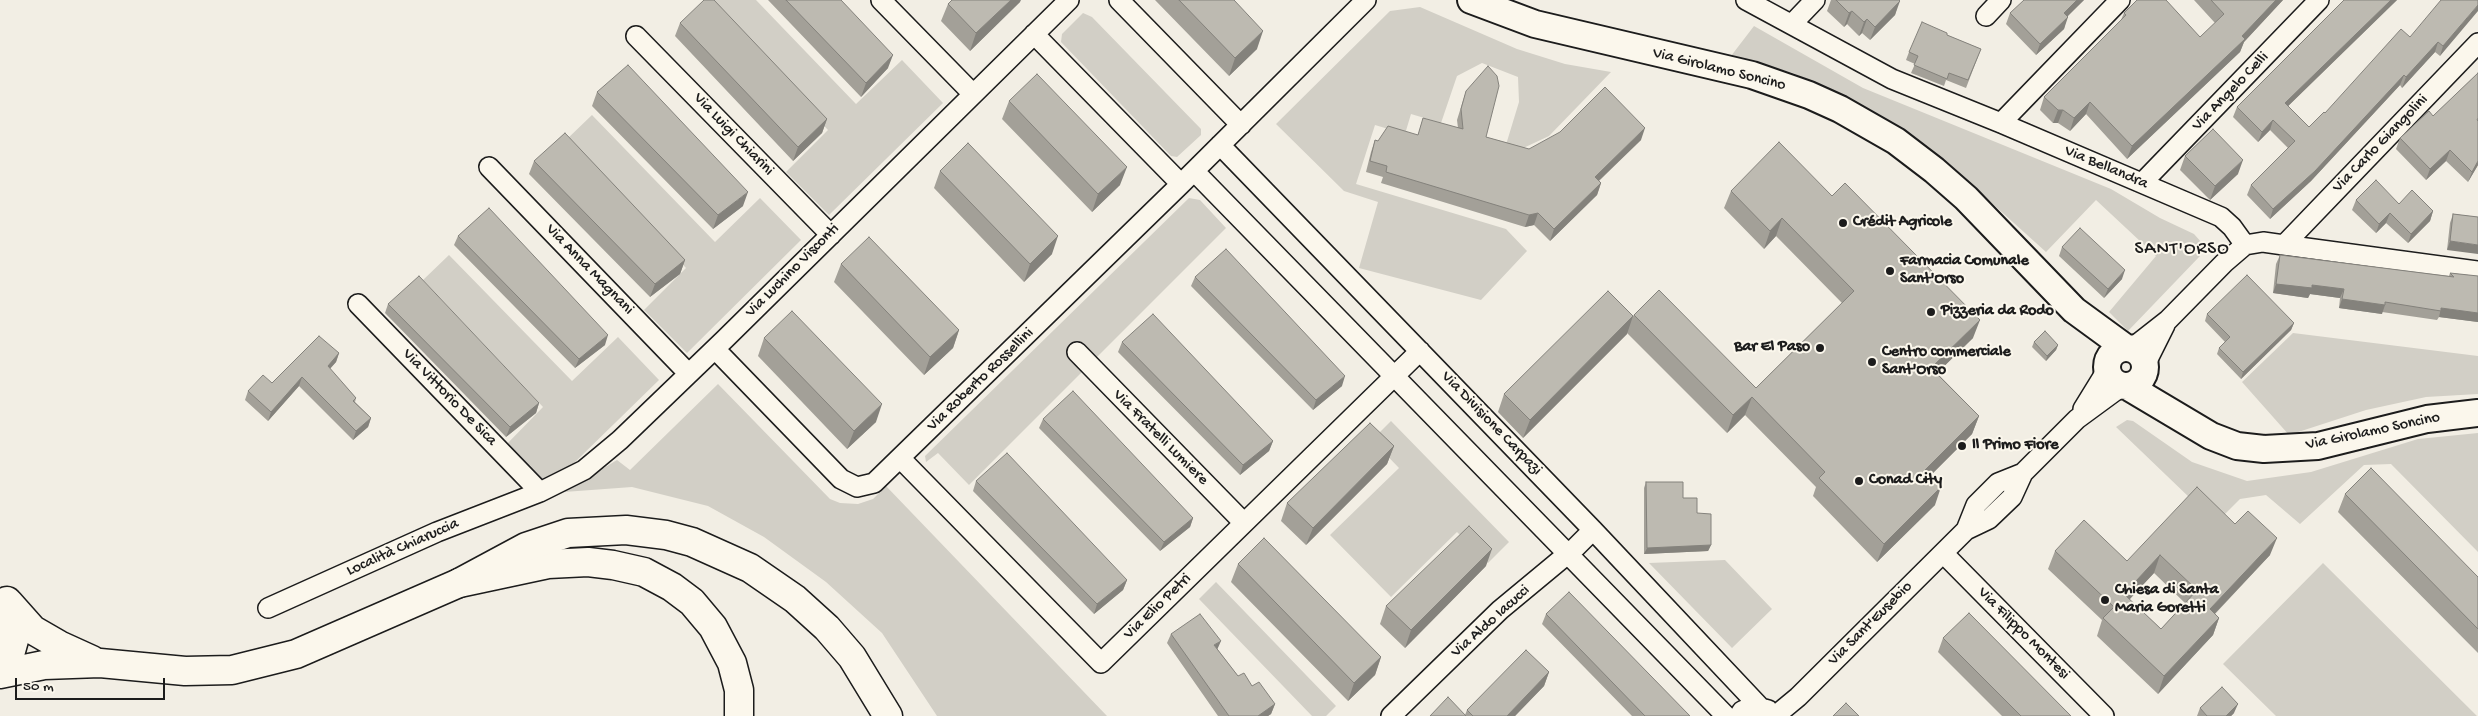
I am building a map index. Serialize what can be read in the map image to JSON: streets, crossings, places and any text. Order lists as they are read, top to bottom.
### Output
{
  "streets": {
    "main road": ["Via Girolamo Soncino"],
    "street": [
      "Via Angelo Celli",
      "Via Luigi Chiarini",
      "Via Carlo Giangolini",
      "Via Bellandra",
      "Via Anna Magnani",
      "Via Luchino Visconti",
      "Via Roberto Rossellini",
      "Via Vittorio De Sica",
      "Via Divisione Carpazi",
      "Via Fratelli Lumiere",
      "Località Chiaruccia",
      "Via Elio Petri",
      "Via Aldo Iacucci",
      "Via Sant'Eusebio",
      "Via Filippo Montesi"
    ]
  },
  "crossings": [
    ["Via Girolamo Soncino", "Via Sant'Eusebio"],
    ["Via Angelo Celli", "Via Bellandra"],
    ["Via Luigi Chiarini", "Via Luchino Visconti"],
    ["Via Bellandra", "Via Sant'Eusebio"],
    ["Via Anna Magnani", "Via Luchino Visconti"],
    ["Via Luchino Visconti", "Via Roberto Rossellini"],
    ["Via Luchino Visconti", "Via Vittorio De Sica"],
    ["Via Luchino Visconti", "Località Chiaruccia"],
    ["Via Roberto Rossellini", "Via Divisione Carpazi"],
    ["Via Roberto Rossellini", "Via Elio Petri"],
    ["Via Vittorio De Sica", "Località Chiaruccia"],
    ["Via Divisione Carpazi", "Via Elio Petri"],
    ["Via Divisione Carpazi", "Via Aldo Iacucci"],
    ["Via Divisione Carpazi", "Via Sant'Eusebio"],
    ["Via Fratelli Lumiere", "Via Elio Petri"],
    ["Via Sant'Eusebio", "Via Filippo Montesi"]
  ],
  "districts": ["SANT'ORSO"],
  "places": [
    "Crédit Agricole",
    "Farmacia Comunale Sant'Orso",
    "Pizzeria da Rodo",
    "Bar El Paso",
    "Centro commerciale Sant'Orso",
    "Il Primo Fiore",
    "Conad City",
    "Chiesa di Santa Maria Goretti"
  ],
  "scale_bar": "50 m"
}
